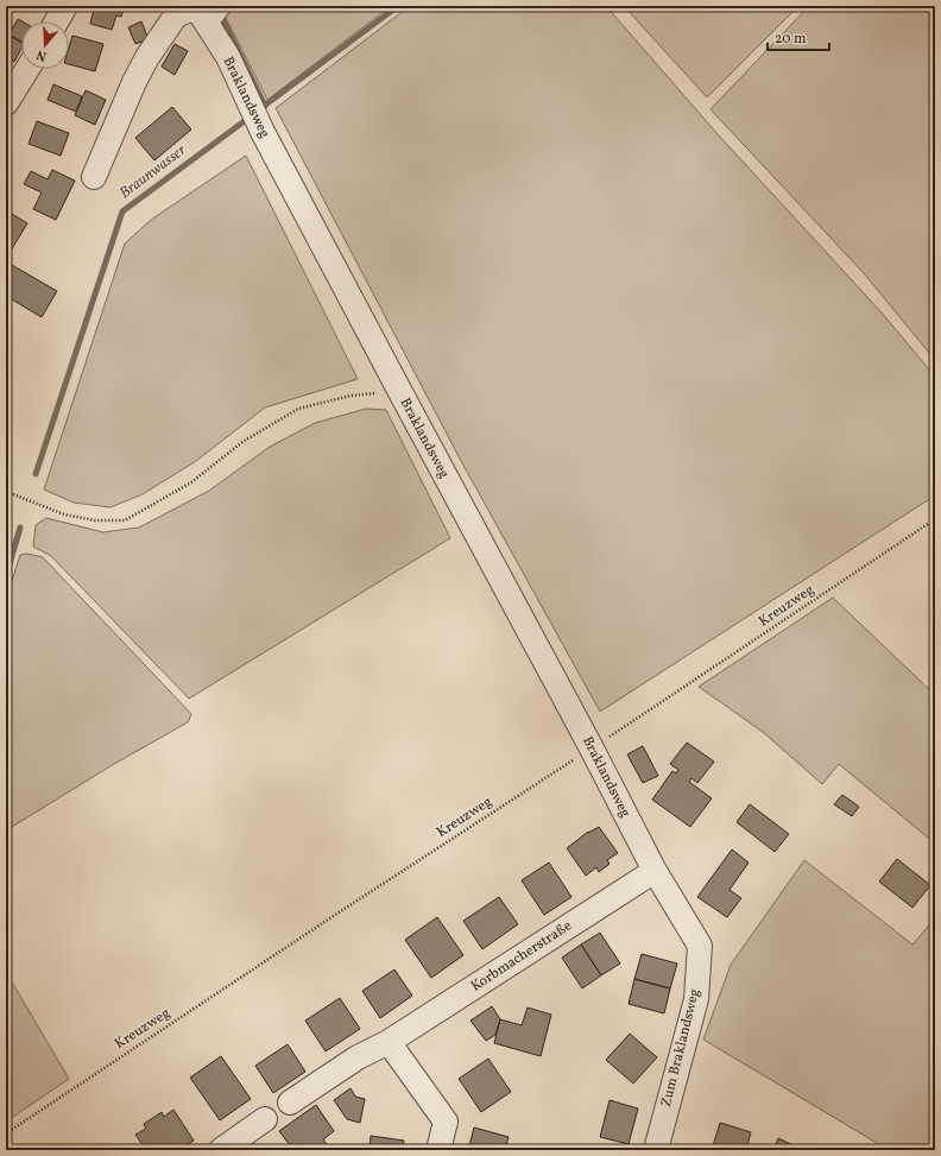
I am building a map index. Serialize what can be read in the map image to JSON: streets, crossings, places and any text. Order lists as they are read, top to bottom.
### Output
{
  "streets": {
    "street": ["Braklandsweg", "Korbmacherstraße", "Zum Braklandsweg"],
    "path": ["Kreuzweg"]
  },
  "crossings": [
    ["Braklandsweg", "Kreuzweg"],
    ["Braklandsweg", "Korbmacherstraße"],
    ["Braklandsweg", "Zum Braklandsweg"],
    ["Korbmacherstraße", "Zum Braklandsweg"]
  ],
  "water": ["Braunwasser"],
  "scale_bar": "20 m",
  "north": "bottom"
}
